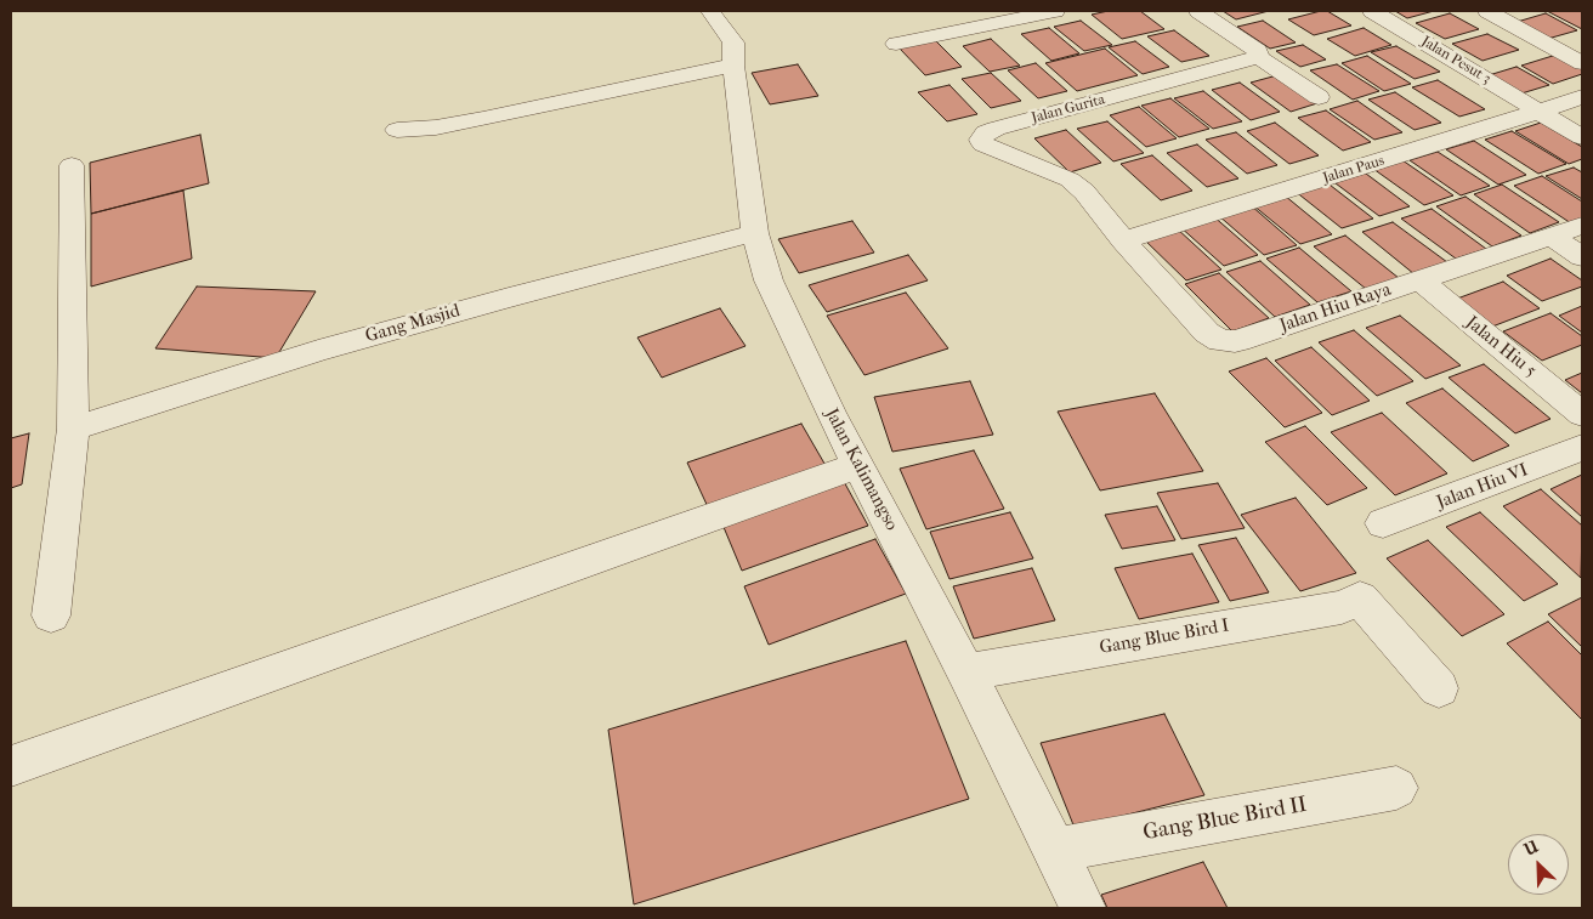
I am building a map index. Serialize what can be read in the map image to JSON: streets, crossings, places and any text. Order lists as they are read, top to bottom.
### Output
{
  "streets": {
    "street": [
      "Jalan Pesut 3",
      "Jalan Gurita",
      "Jalan Paus",
      "Jalan Hiu Raya",
      "Gang Masjid",
      "Jalan Hiu 5",
      "Jalan Kalimangso",
      "Jalan Hiu VI",
      "Gang Blue Bird I",
      "Gang Blue Bird II"
    ]
  },
  "crossings": [
    ["Jalan Pesut 3", "Jalan Paus"],
    ["Jalan Gurita", "Jalan Paus"],
    ["Jalan Gurita", "Jalan Hiu Raya"],
    ["Jalan Paus", "Jalan Hiu Raya"],
    ["Jalan Hiu Raya", "Jalan Hiu 5"],
    ["Gang Masjid", "Jalan Kalimangso"],
    ["Jalan Kalimangso", "Gang Blue Bird I"],
    ["Jalan Kalimangso", "Gang Blue Bird II"]
  ],
  "north": "top left"
}
